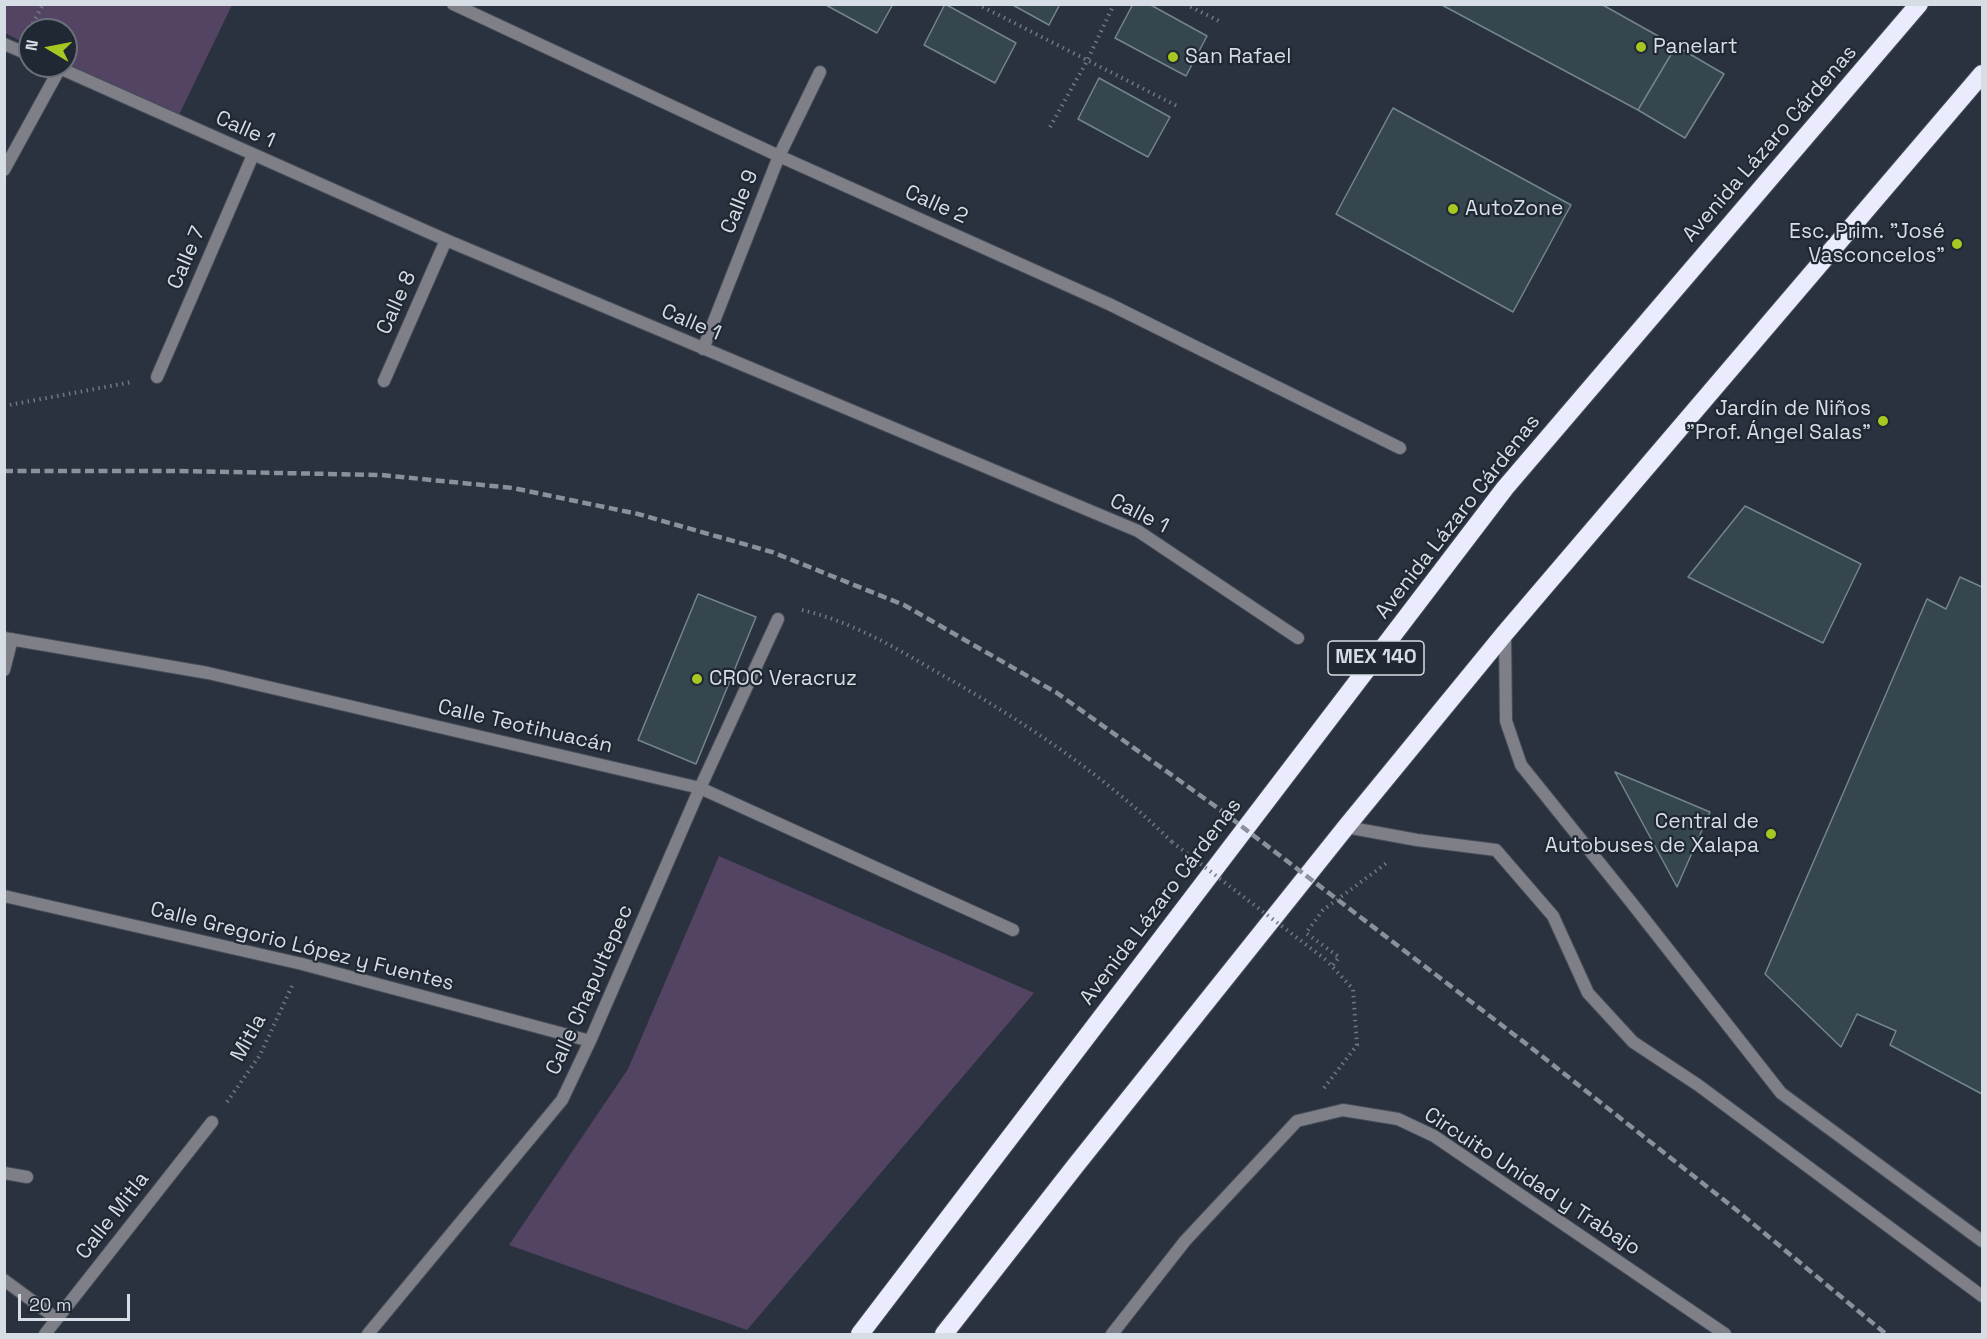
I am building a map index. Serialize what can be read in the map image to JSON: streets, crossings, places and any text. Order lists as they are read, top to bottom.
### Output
{
  "streets": {
    "highway": ["Avenida Lázaro Cárdenas", "MEX 140"],
    "street": [
      "Calle 1",
      "Calle 9",
      "Calle 2",
      "Calle 7",
      "Calle 8",
      "Calle Teotihuacán",
      "Calle Gregorio López y Fuentes",
      "Calle Chapultepec",
      "Circuito Unidad y Trabajo",
      "Calle Mitla"
    ],
    "path": ["Mitla"]
  },
  "crossings": [
    ["Calle 1", "Calle 9"],
    ["Calle 1", "Calle 7"],
    ["Calle 1", "Calle 8"],
    ["Calle 9", "Calle 2"],
    ["Calle Teotihuacán", "Calle Chapultepec"],
    ["Calle Gregorio López y Fuentes", "Calle Chapultepec"],
    ["Calle Gregorio López y Fuentes", "Mitla"],
    ["Mitla", "Calle Mitla"]
  ],
  "places": [
    "Panelart",
    "San Rafael",
    "AutoZone",
    "Esc. Prim. \"José Vasconcelos\"",
    "Jardín de Niños \"Prof. Ángel Salas\"",
    "CROC Veracruz",
    "Central de Autobuses de Xalapa"
  ],
  "scale_bar": "20 m",
  "north": "left"
}
